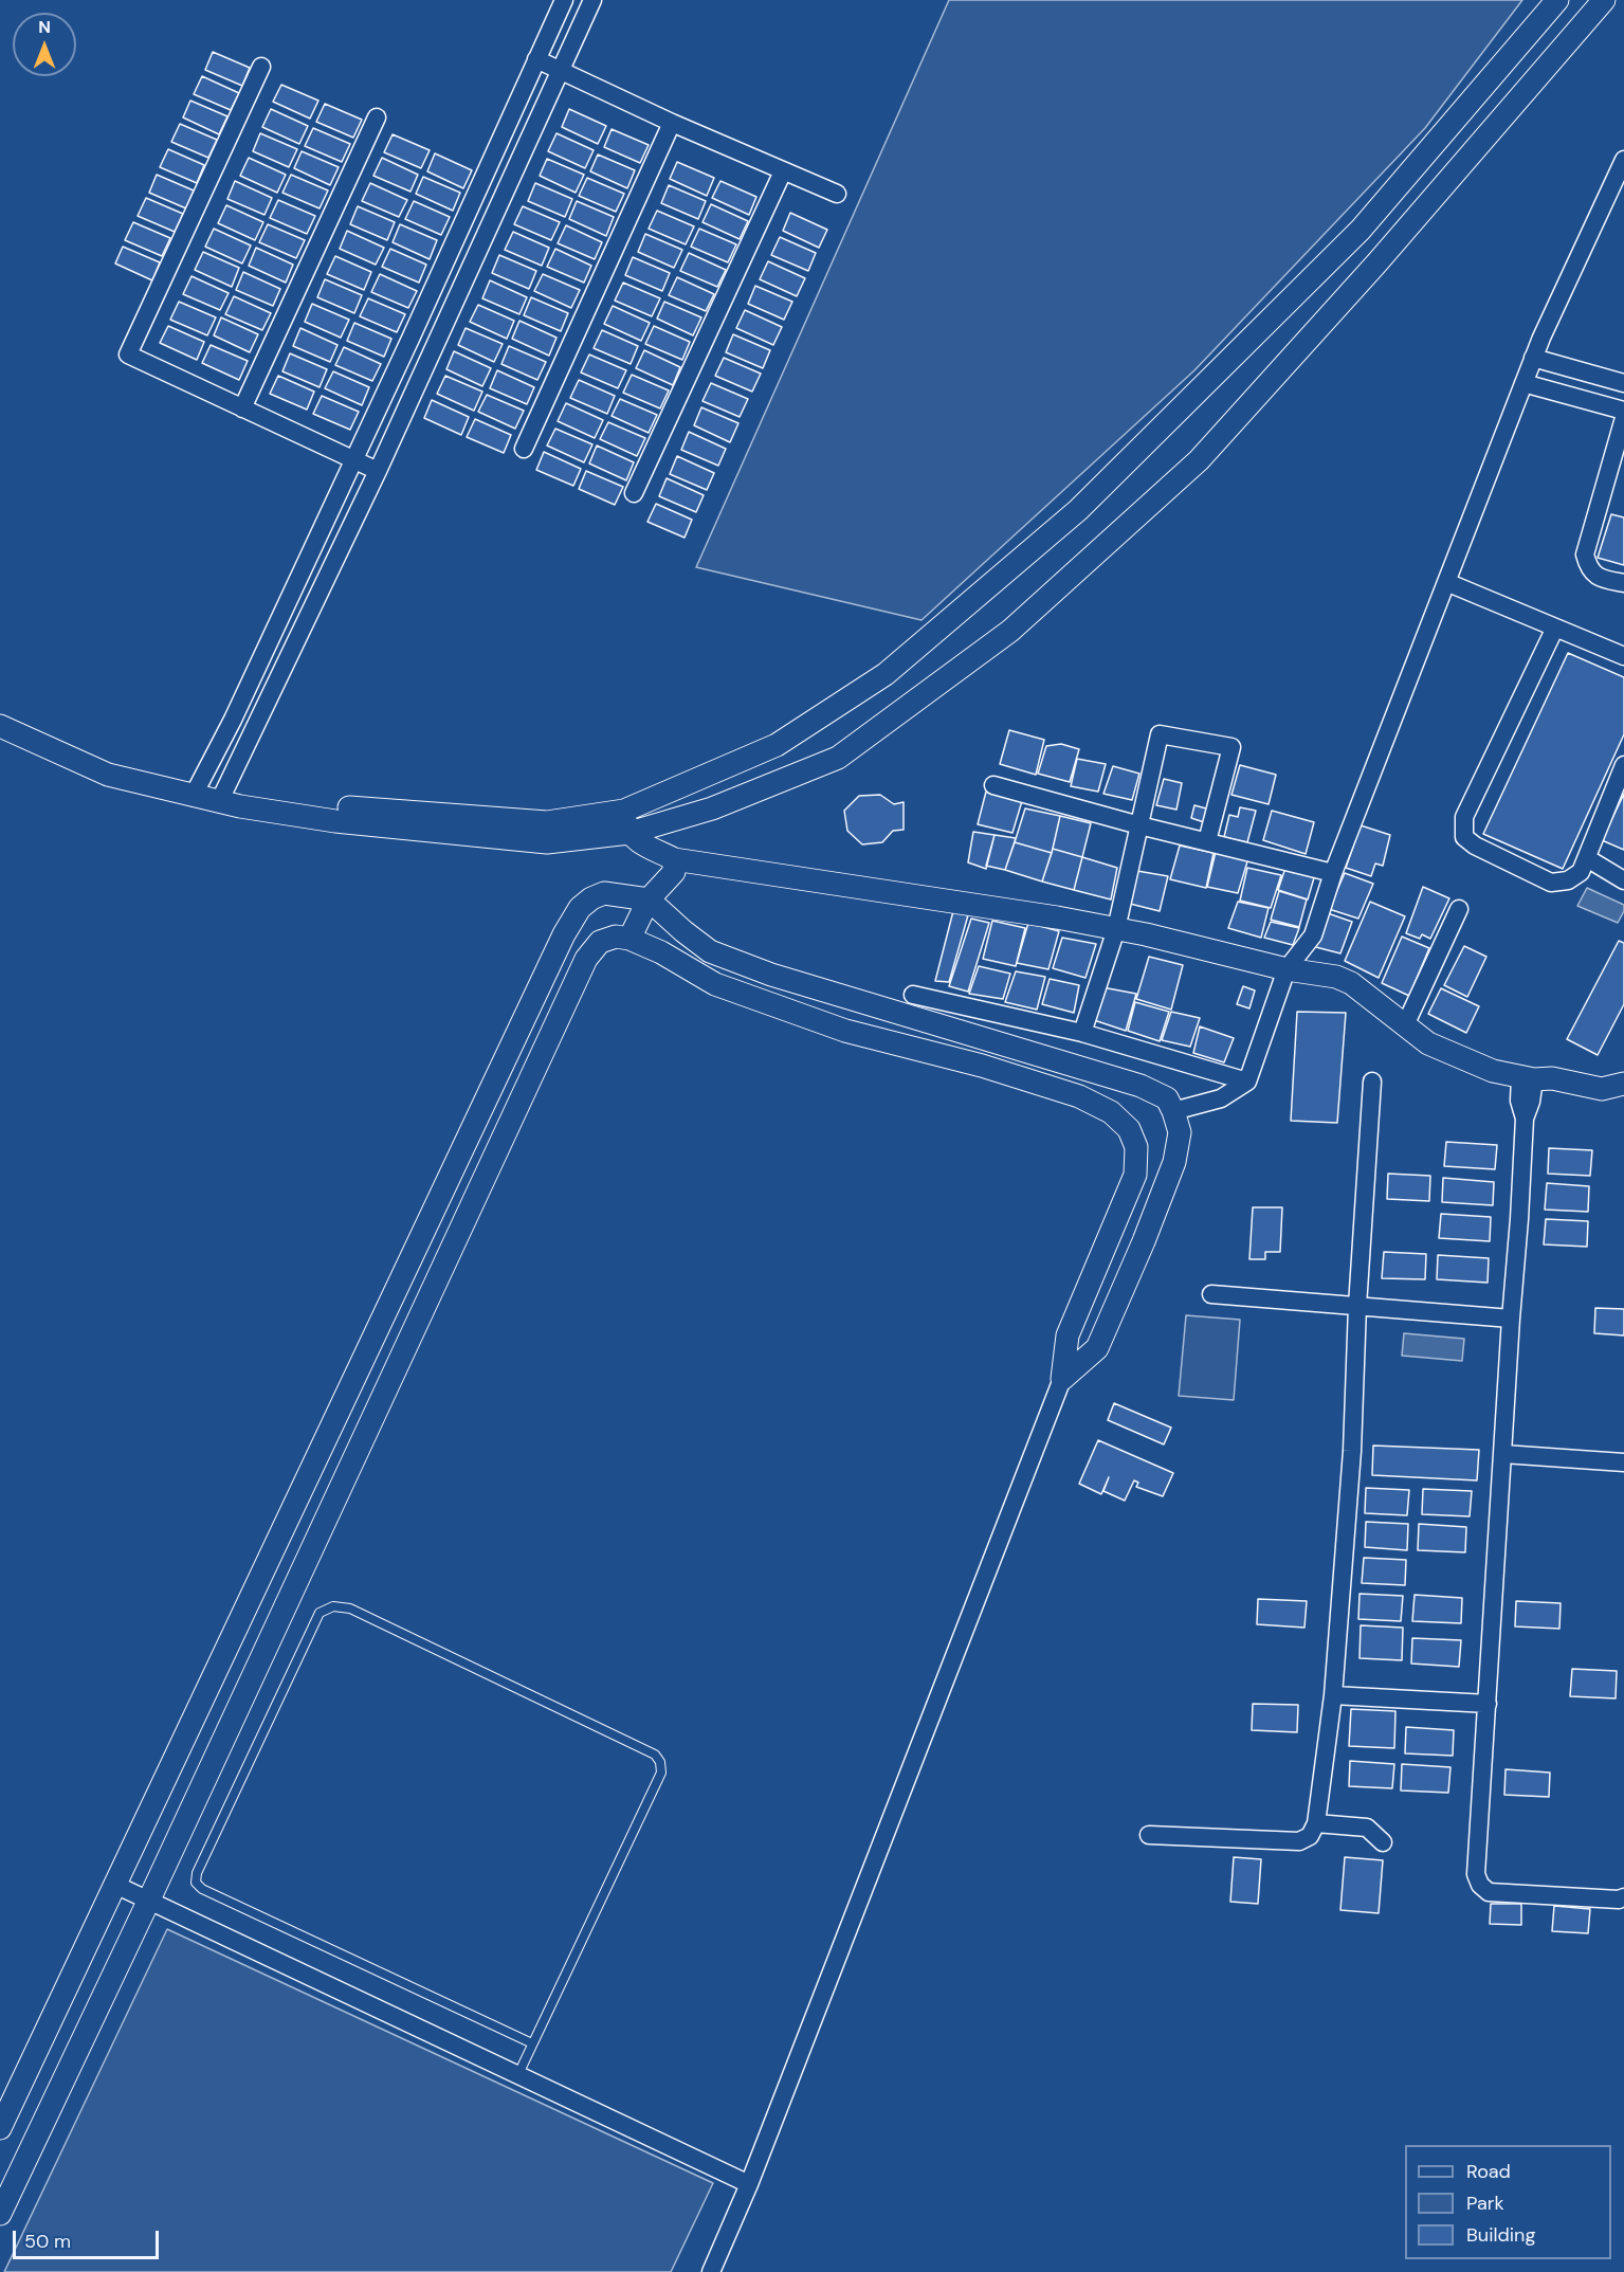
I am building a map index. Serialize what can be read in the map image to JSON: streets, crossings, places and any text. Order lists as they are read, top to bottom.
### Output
{
  "legend": ["Road", "Park", "Building"],
  "scale_bar": "50 m",
  "north": "top"
}
